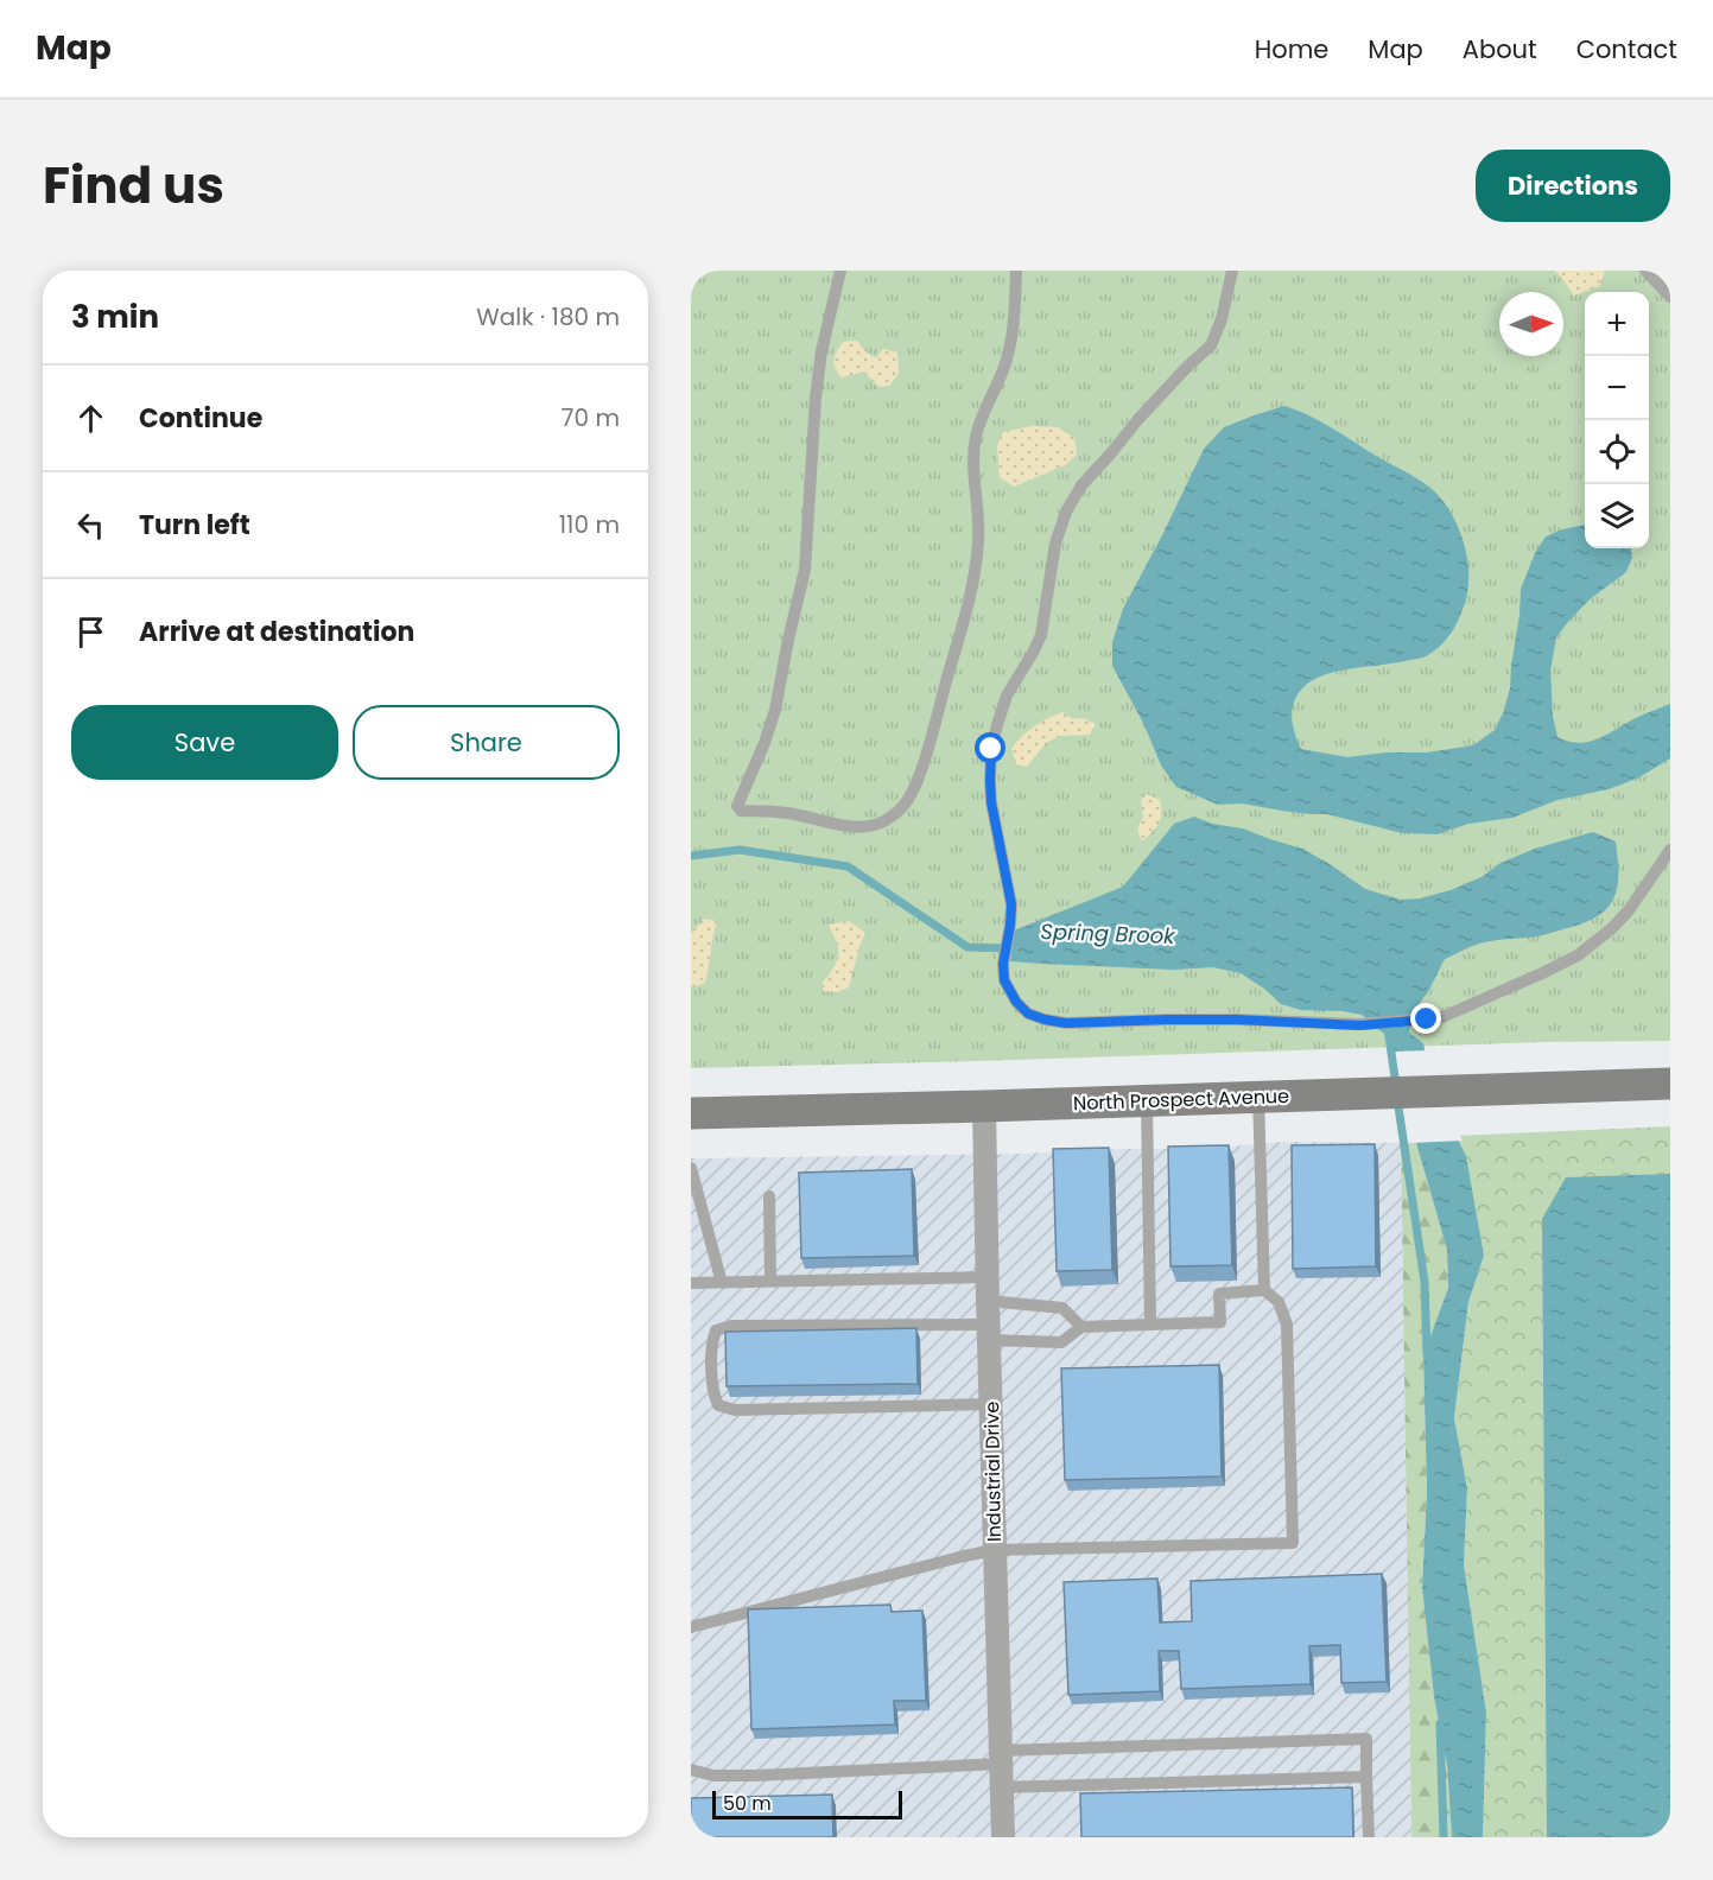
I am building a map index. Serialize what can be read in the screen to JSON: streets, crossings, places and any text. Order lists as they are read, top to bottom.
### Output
{
  "streets": {
    "main road": ["North Prospect Avenue"],
    "street": ["Industrial Drive"]
  },
  "crossings": [
    ["North Prospect Avenue", "Industrial Drive"]
  ],
  "water": ["Spring Brook"],
  "scale_bar": "50 m",
  "north": "right",
  "page": {
    "header": "Map",
    "nav": [
      "Home",
      "Map",
      "About",
      "Contact"
    ],
    "title": "Find us",
    "buttons": [
      "Directions",
      ["Save", "Share"]
    ],
    "heading": ["3 min", "Walk · 180 m"],
    "map_buttons": ["+", "−"],
    "list": [
      ["Continue", "70 m"],
      ["Turn left", "110 m"],
      "Arrive at destination"
    ],
    "scale": "50 m"
  }
}
